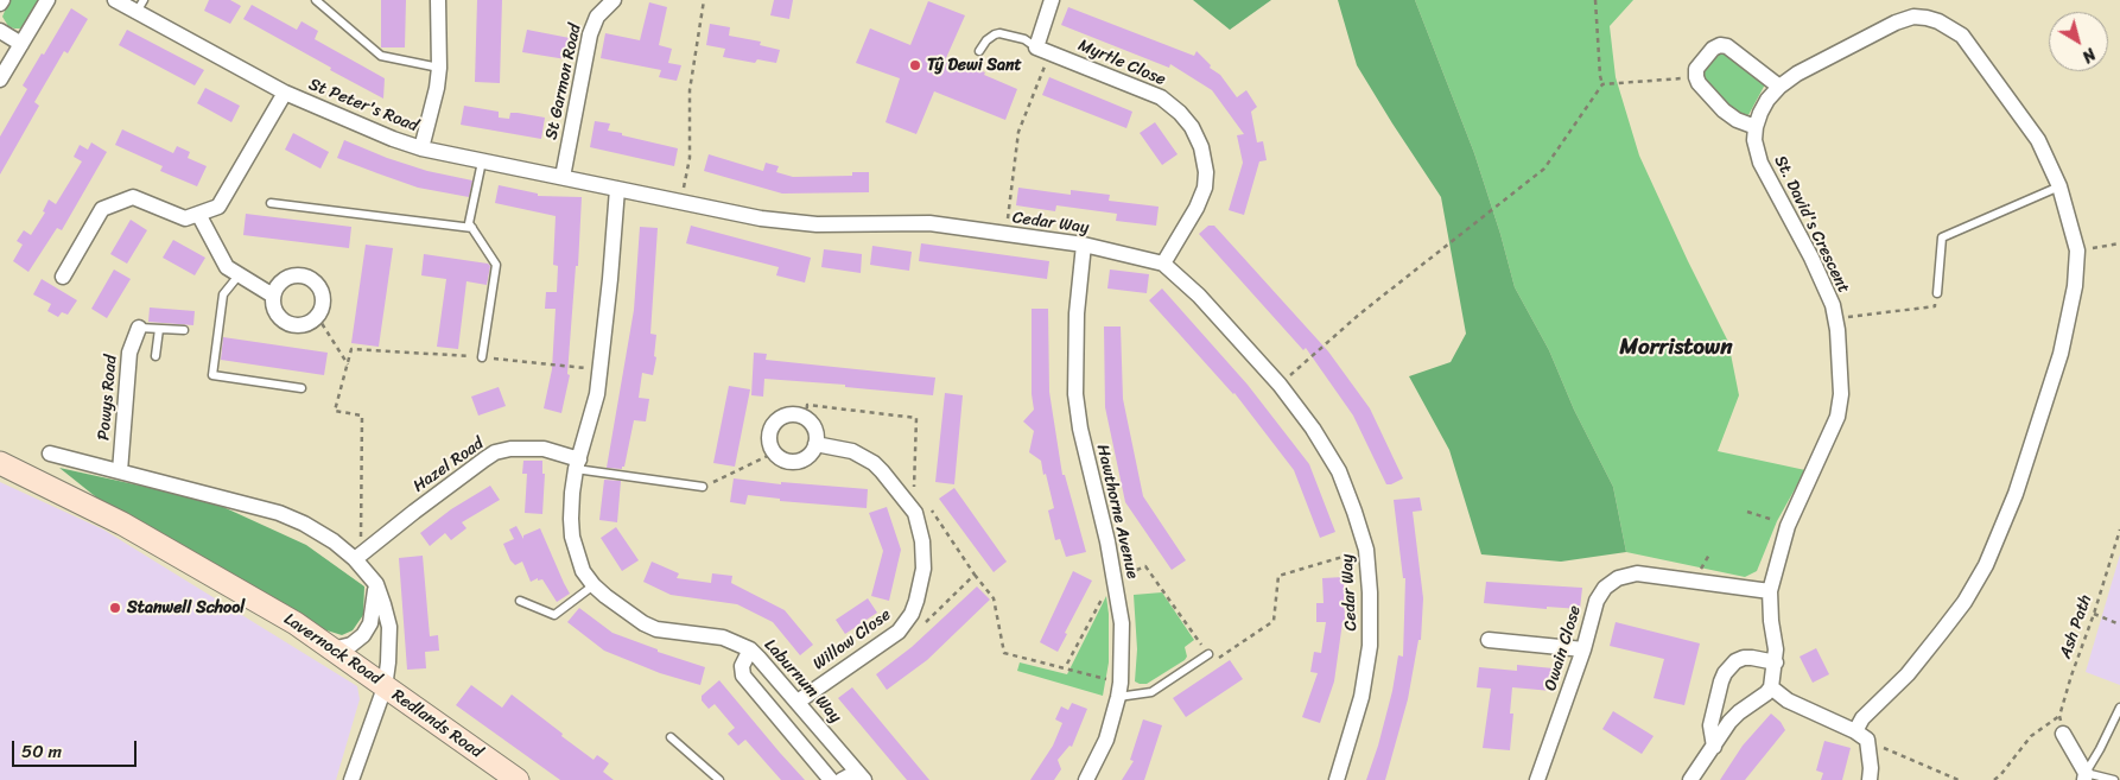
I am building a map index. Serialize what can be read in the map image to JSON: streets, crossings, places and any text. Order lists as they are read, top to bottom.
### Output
{
  "streets": {
    "main road": ["Lavernock Road", "Redlands Road"],
    "street": [
      "Myrtle Close",
      "St Garmon Road",
      "St Peter's Road",
      "Cedar Way",
      "St. David's Crescent",
      "Powys Road",
      "Hazel Road",
      "Hawthorne Avenue",
      "Willow Close",
      "Owain Close",
      "Laburnum Way"
    ],
    "path": ["Ash Path"]
  },
  "crossings": [
    ["Myrtle Close", "Cedar Way"],
    ["St Garmon Road", "St Peter's Road"],
    ["St Peter's Road", "Cedar Way"],
    ["Cedar Way", "Hawthorne Avenue"],
    ["St. David's Crescent", "Owain Close"],
    ["Powys Road", "Lavernock Road"],
    ["Hazel Road", "Lavernock Road"],
    ["Hazel Road", "Laburnum Way"],
    ["Willow Close", "Laburnum Way"],
    ["Lavernock Road", "Redlands Road"]
  ],
  "districts": ["Morristown"],
  "places": ["Tŷ Dewi Sant", "Stanwell School"],
  "scale_bar": "50 m",
  "north": "bottom right"
}
